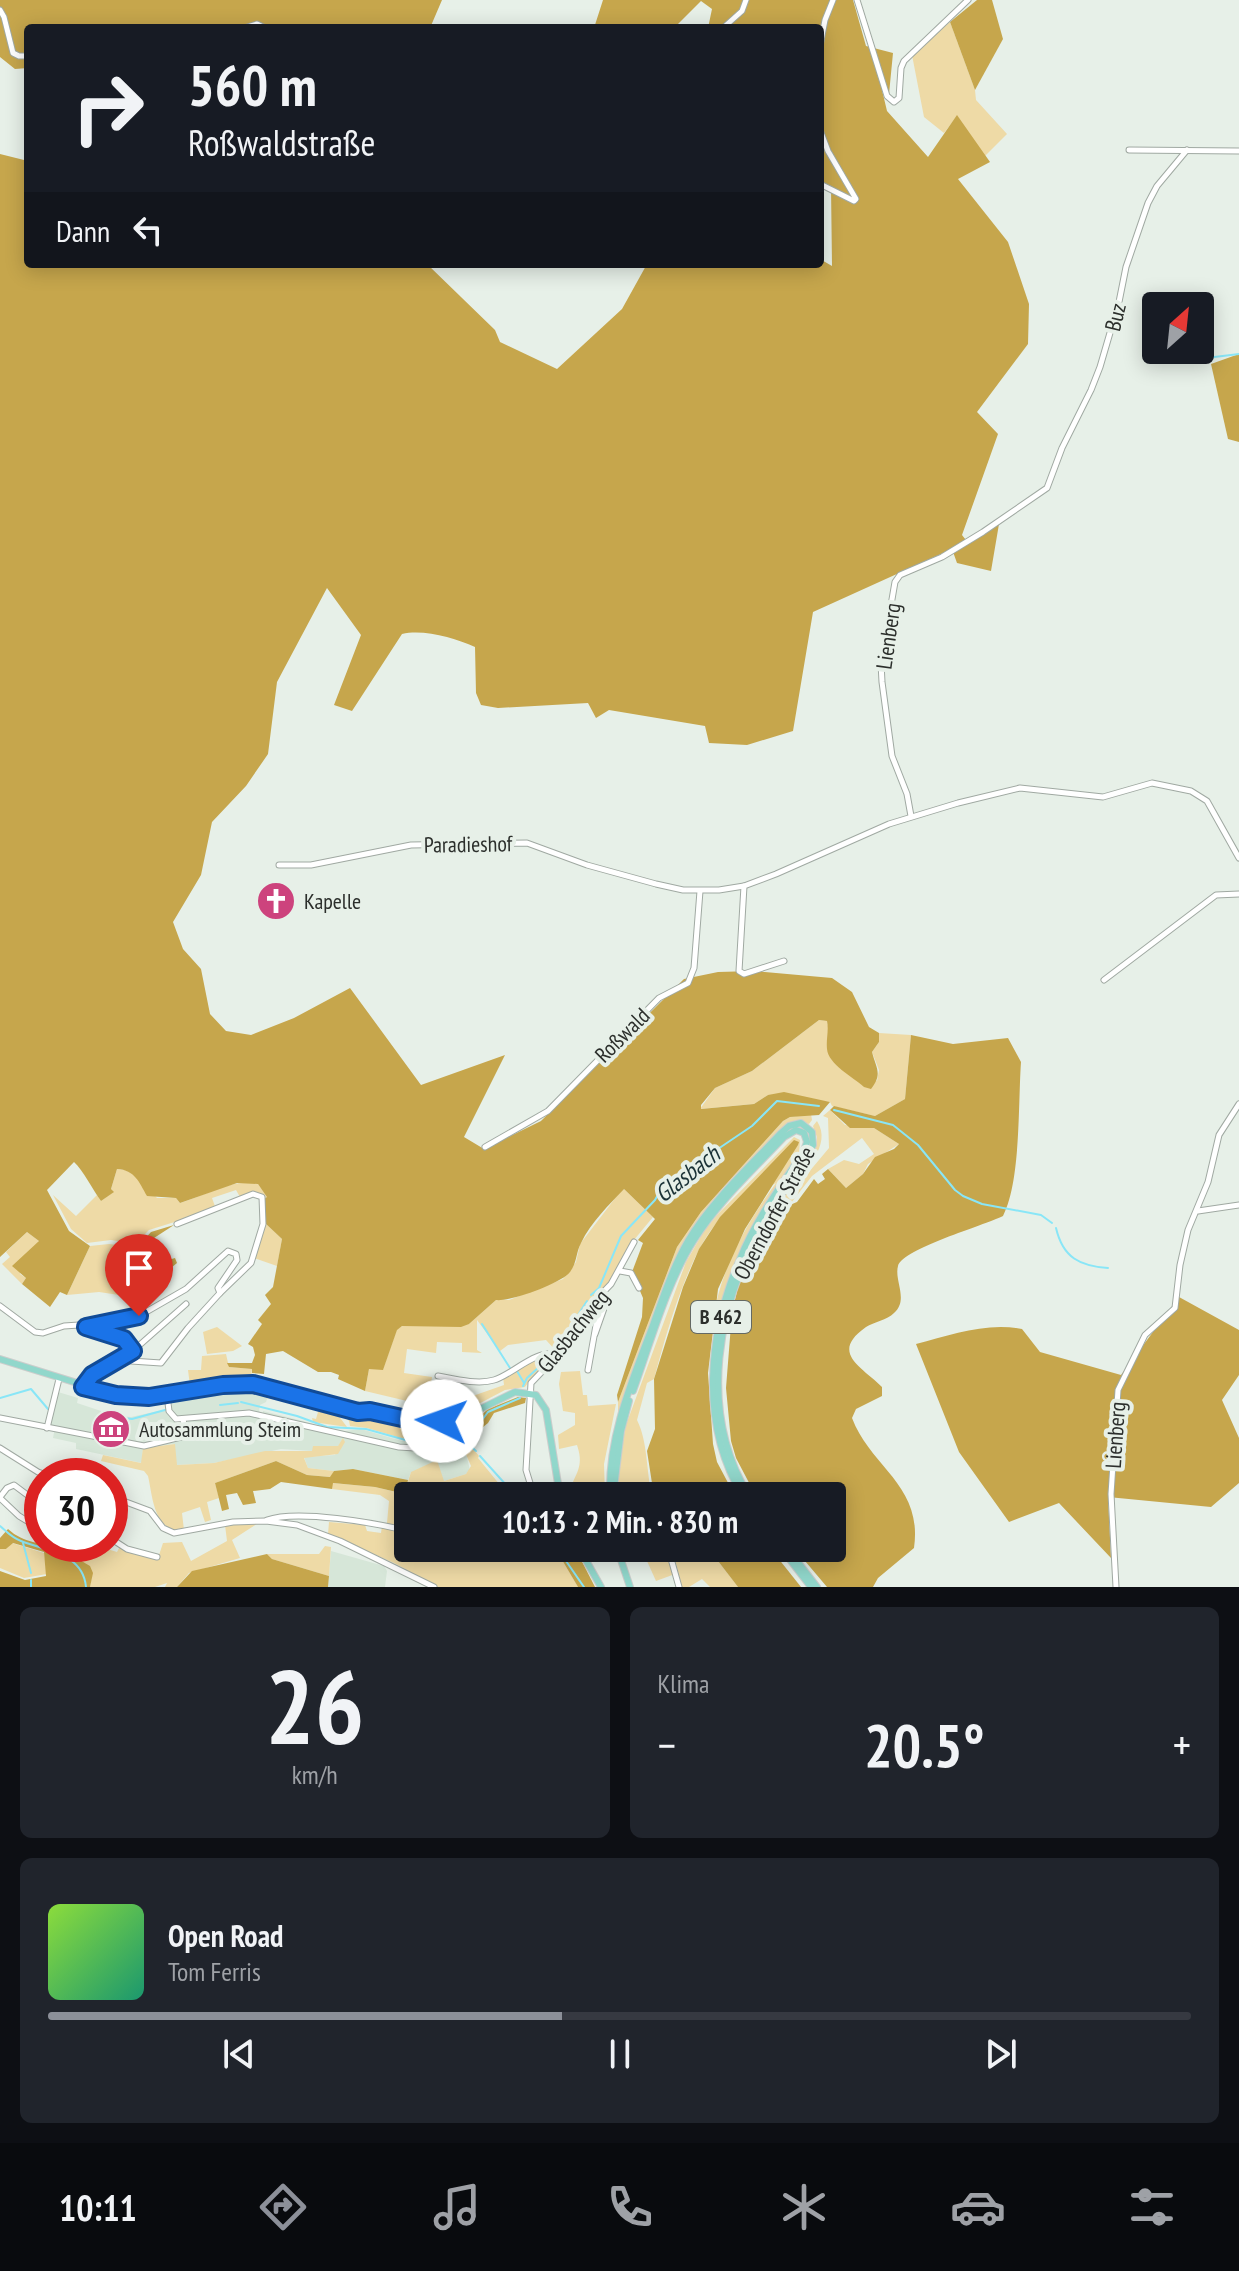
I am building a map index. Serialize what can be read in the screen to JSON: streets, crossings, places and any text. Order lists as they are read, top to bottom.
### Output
{
  "streets": {
    "main road": ["Oberndorfer Straße", "B 462"],
    "street": [
      "Buz",
      "Lienberg",
      "Paradieshof",
      "Roßwald",
      "Glasbachweg"
    ]
  },
  "crossings": [
    ["Buz", "Lienberg"],
    ["Paradieshof", "Roßwald"]
  ],
  "water": ["Glasbach"],
  "places": {
    "church": ["Kapelle"],
    "museum": ["Autosammlung Steim"]
  },
  "north": "top right",
  "page": {
    "turn": ["560 m", "Roßwaldstraße"],
    "then": "Dann",
    "limit": "30",
    "trip": "10:13 · 2 Min. · 830 m",
    "tile": [
      ["26", "km/h"],
      "Klima"
    ],
    "heat": ["−", "20.5°", "+"],
    "song": ["Open Road", "Tom Ferris"],
    "tabs": "10:11"
  }
}
